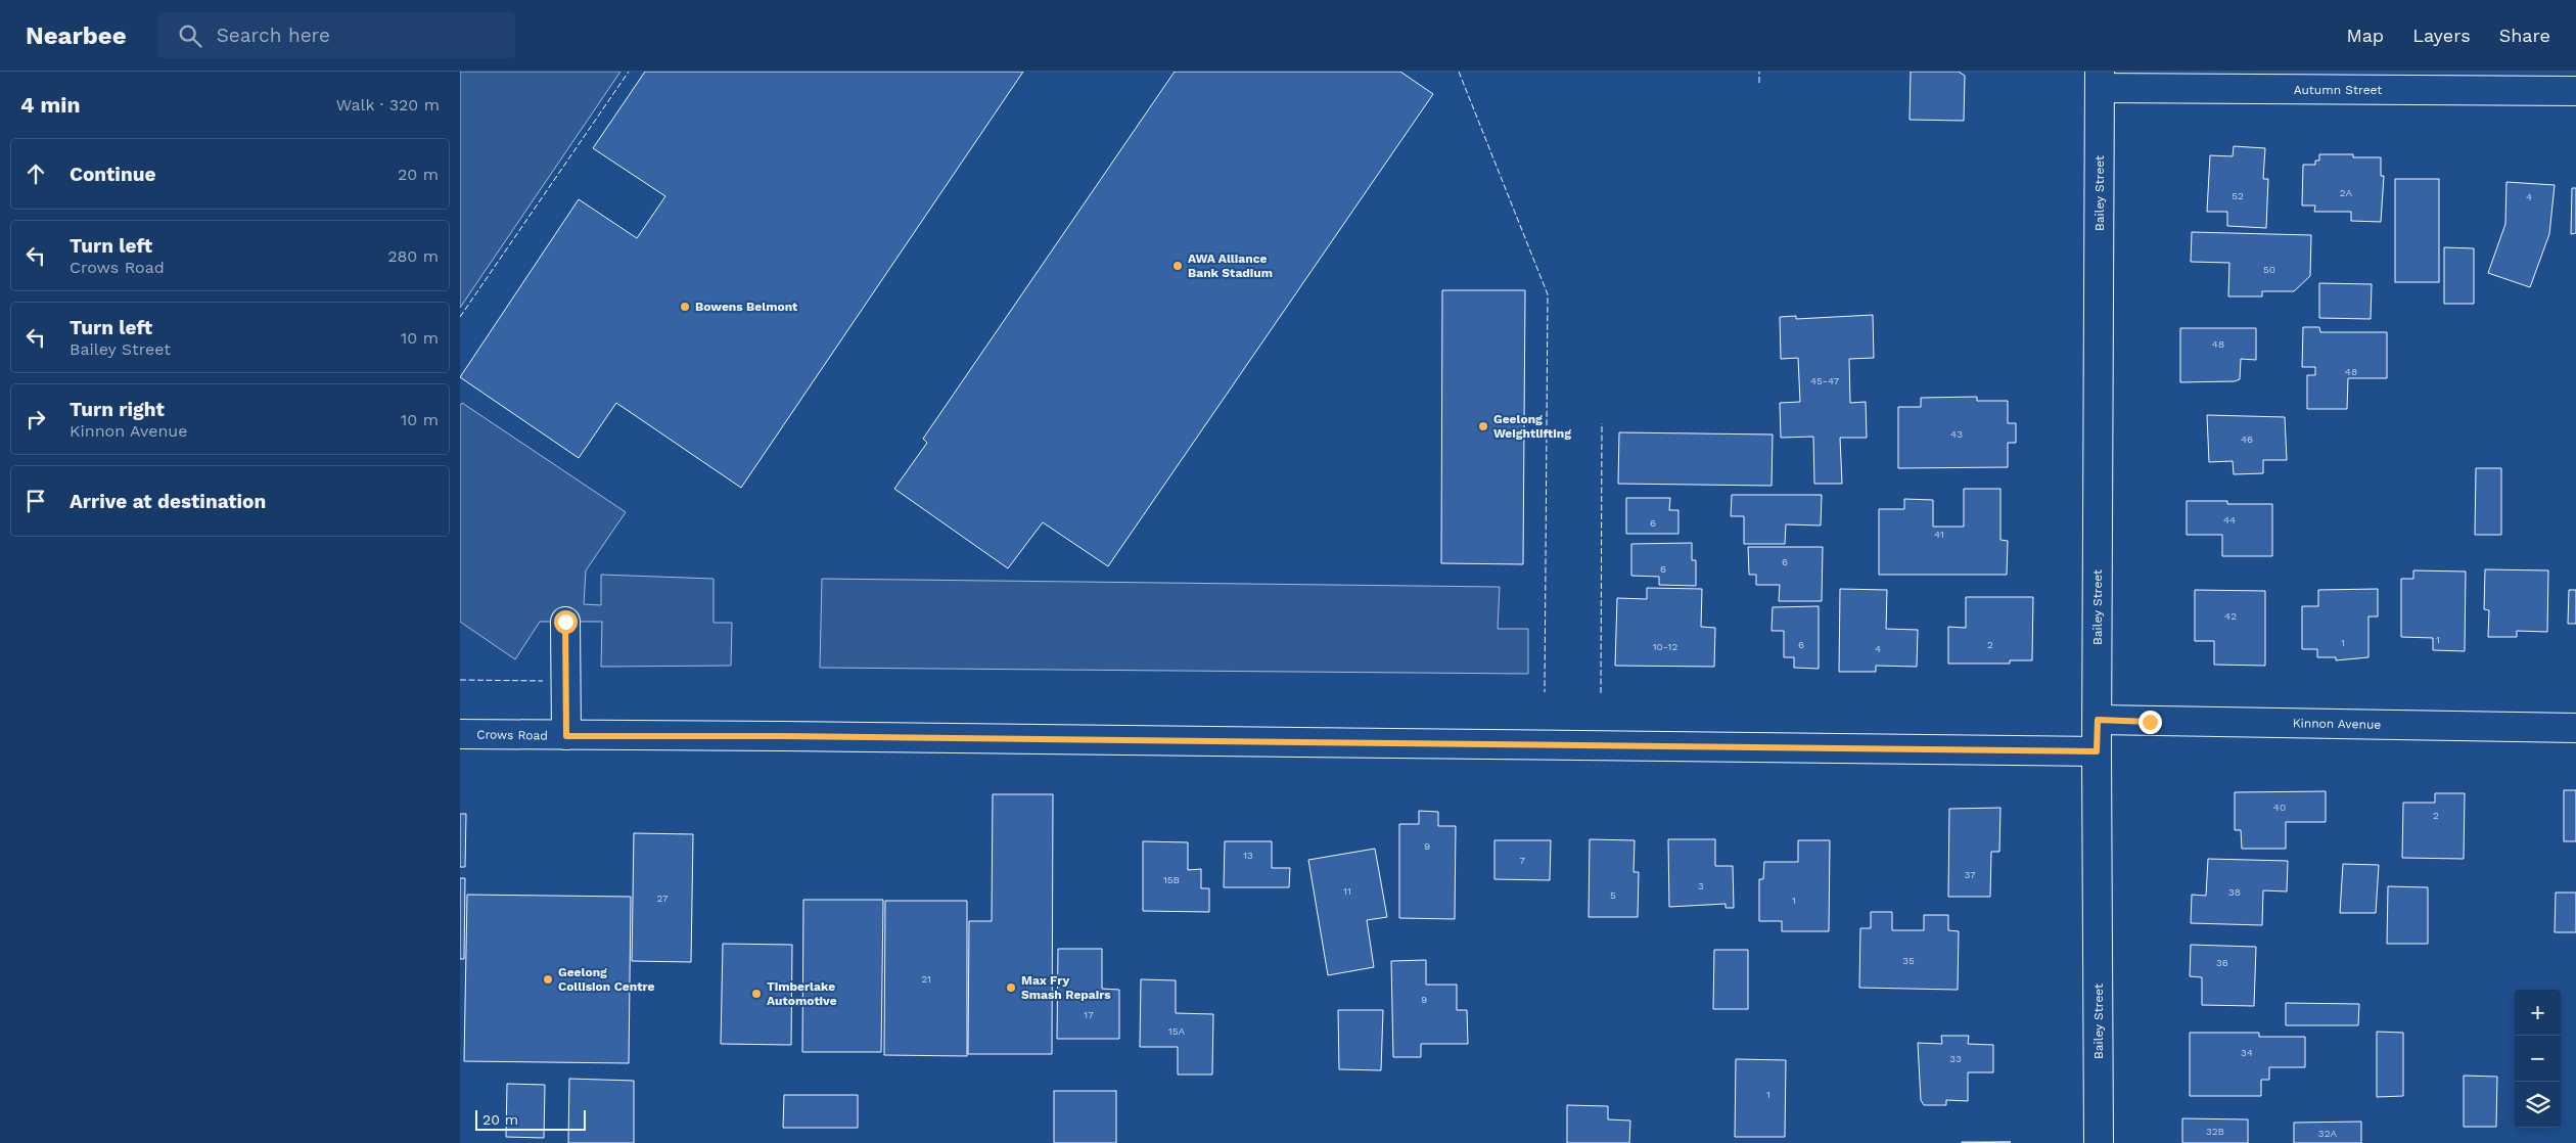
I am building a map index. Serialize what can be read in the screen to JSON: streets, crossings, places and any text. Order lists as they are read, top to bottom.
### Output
{
  "streets": {
    "street": [
      "Autumn Street",
      "Bailey Street",
      "Kinnon Avenue",
      "Crows Road"
    ]
  },
  "crossings": [
    ["Autumn Street", "Bailey Street"],
    ["Bailey Street", "Kinnon Avenue"],
    ["Bailey Street", "Crows Road"]
  ],
  "places": [
    "AWA Alliance Bank Stadium",
    "Bowens Belmont",
    "Geelong Weightlifting",
    "Geelong Collision Centre",
    "Max Fry Smash Repairs",
    "Timberlake Automotive"
  ],
  "house_numbers": [
    "2A",
    "52",
    "4",
    "50",
    "48",
    "48",
    "45-47",
    "43",
    "46",
    "44",
    "6",
    "41",
    "6",
    "6",
    "42",
    "1",
    "1",
    "6",
    "2",
    "10-12",
    "4",
    "40",
    "2",
    "9",
    "13",
    "7",
    "37",
    "15B",
    "3",
    "11",
    "38",
    "5",
    "27",
    "1",
    "35",
    "36",
    "21",
    "9",
    "17",
    "15A",
    "34",
    "33",
    "1",
    "32B",
    "32A"
  ],
  "scale_bar": "20 m",
  "page": {
    "header": "Nearbee",
    "search": "Search here",
    "nav": ["Map", "Layers", "Share"],
    "heading": ["4 min", "Walk · 320 m"],
    "list": [
      ["Continue", "20 m"],
      ["Turn left", "Crows Road", "280 m"],
      ["Turn left", "Bailey Street", "10 m"],
      ["Turn right", "Kinnon Avenue", "10 m"],
      "Arrive at destination"
    ],
    "map_buttons": ["+", "−"],
    "scale": "20 m"
  }
}
